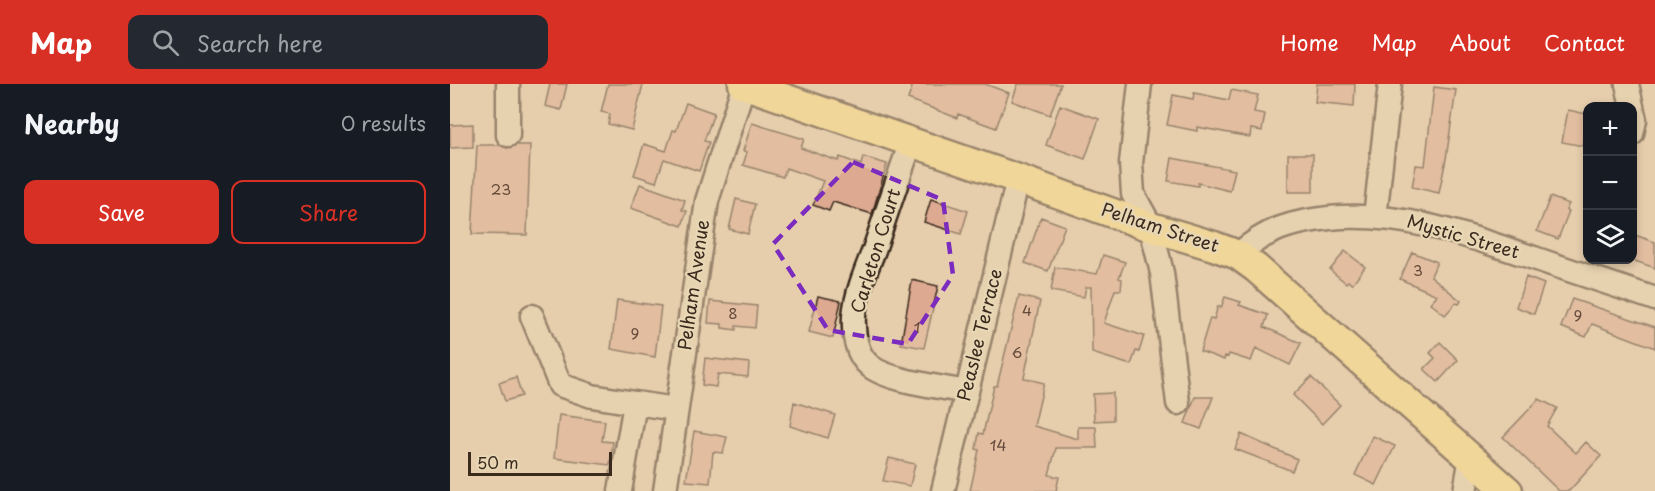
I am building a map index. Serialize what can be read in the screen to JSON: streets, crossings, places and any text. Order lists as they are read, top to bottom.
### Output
{
  "streets": {
    "main road": ["Pelham Street"],
    "street": [
      "Mystic Street",
      "Carleton Court",
      "Pelham Avenue",
      "Peaslee Terrace"
    ]
  },
  "crossings": [
    ["Pelham Street", "Mystic Street"],
    ["Pelham Street", "Carleton Court"],
    ["Pelham Street", "Pelham Avenue"],
    ["Pelham Street", "Peaslee Terrace"],
    ["Carleton Court", "Peaslee Terrace"]
  ],
  "house_numbers": [
    "23",
    "3",
    "4",
    "8",
    "9",
    "1",
    "9",
    "6",
    "14"
  ],
  "scale_bar": "50 m",
  "page": {
    "header": "Map",
    "search": "Search here",
    "nav": [
      "Home",
      "Map",
      "About",
      "Contact"
    ],
    "heading": ["Nearby", "0 results"],
    "map_buttons": ["+", "−"],
    "buttons": ["Save", "Share"],
    "scale": "50 m"
  }
}
